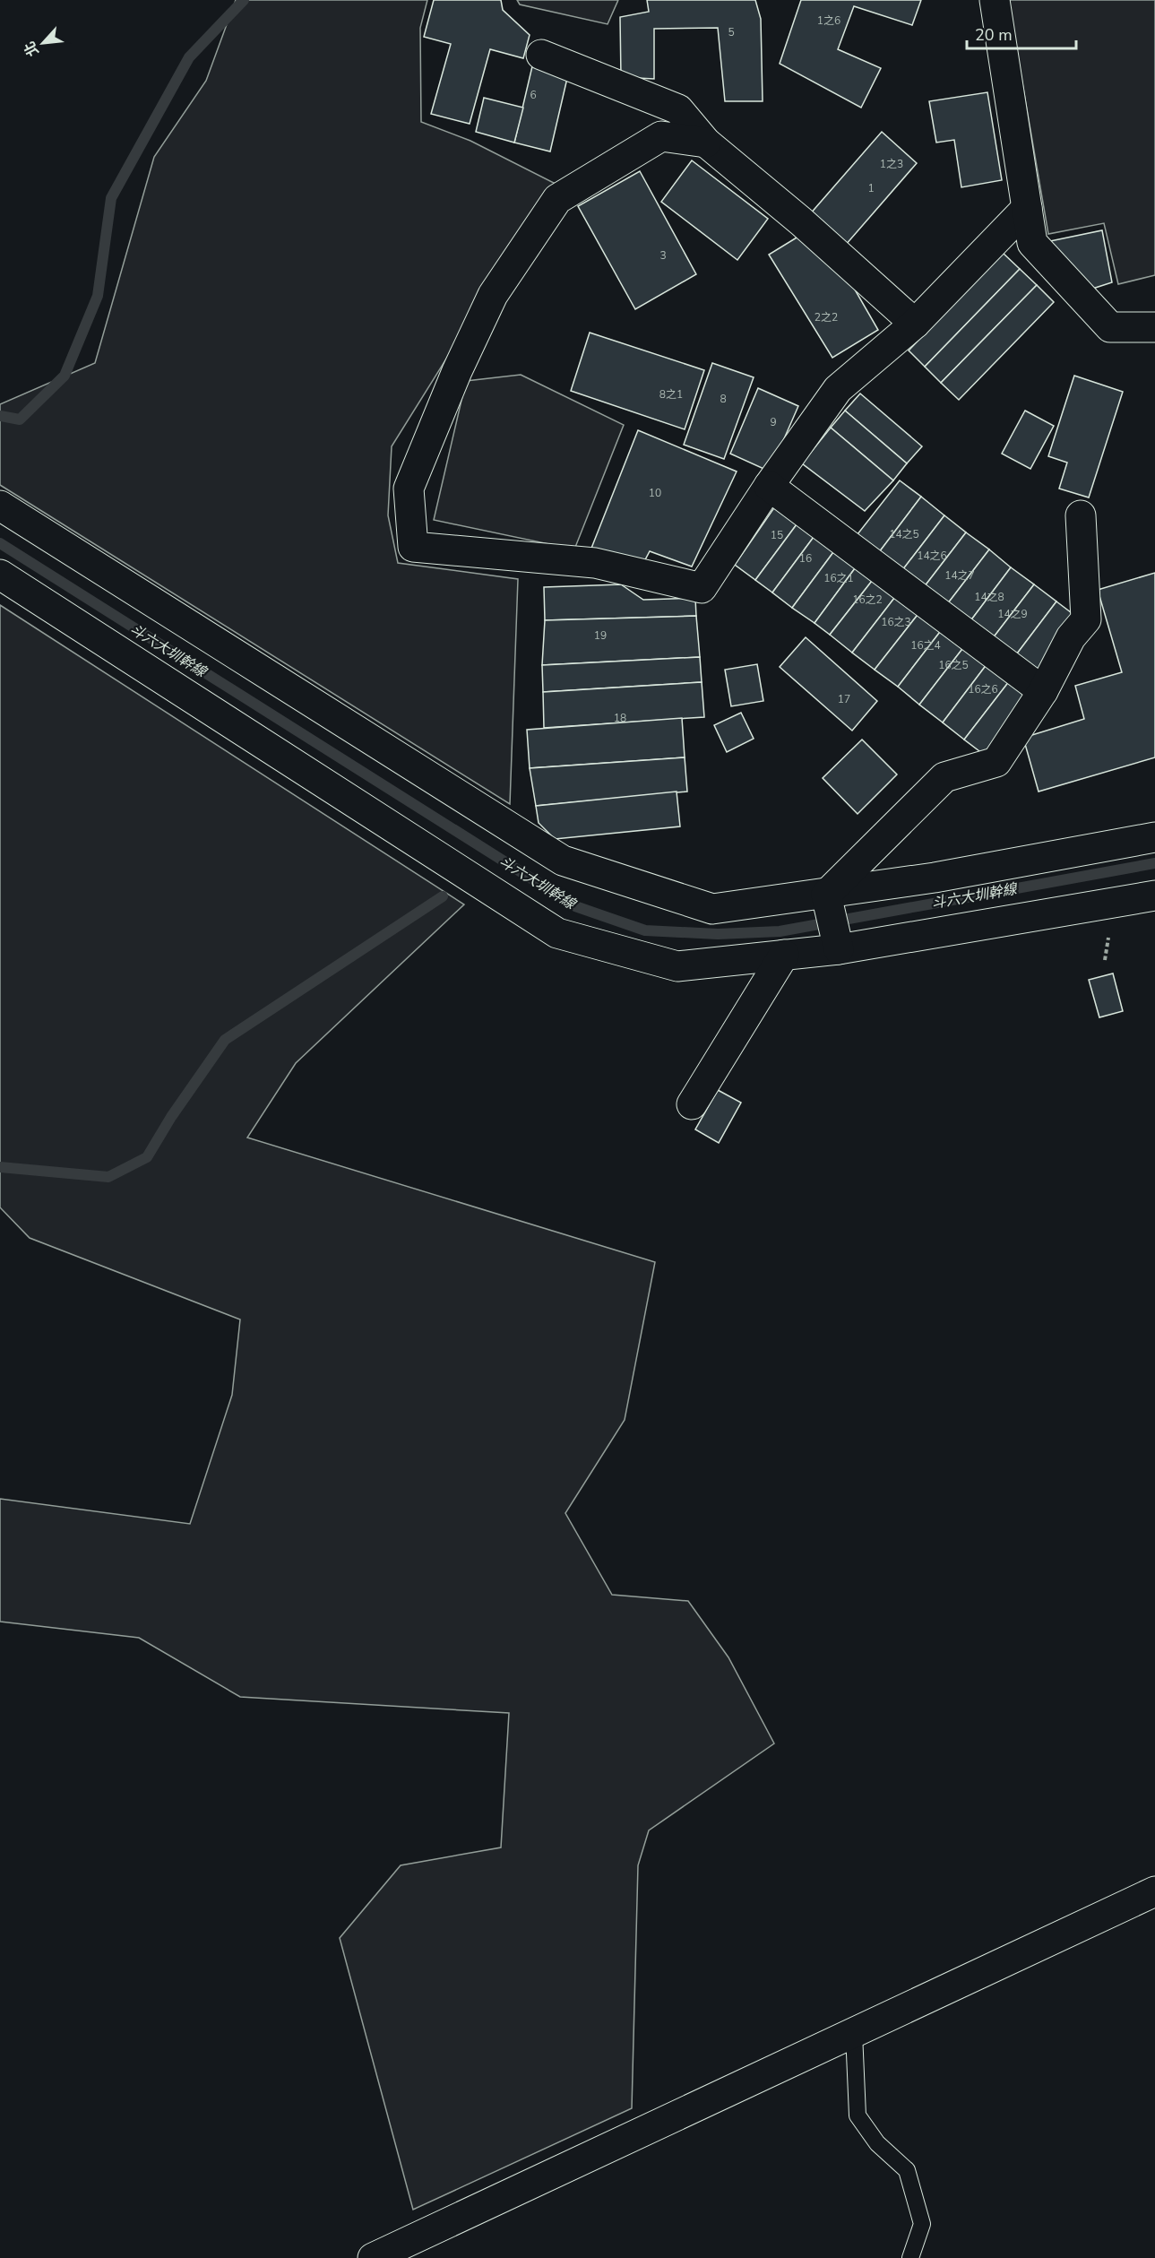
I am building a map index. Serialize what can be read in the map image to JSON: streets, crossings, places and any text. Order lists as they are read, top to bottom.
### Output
{
  "water": ["斗六大圳幹線"],
  "house_numbers": [
    "1之6",
    "5",
    "6",
    "1之3",
    "1",
    "3",
    "2之2",
    "8之1",
    "8",
    "9",
    "10",
    "14之5",
    "15",
    "14之6",
    "16",
    "14之7",
    "16之1",
    "14之8",
    "16之2",
    "14之9",
    "16之3",
    "19",
    "16之4",
    "16之5",
    "16之6",
    "17",
    "18"
  ],
  "scale_bar": "20 m",
  "north": "bottom left"
}
